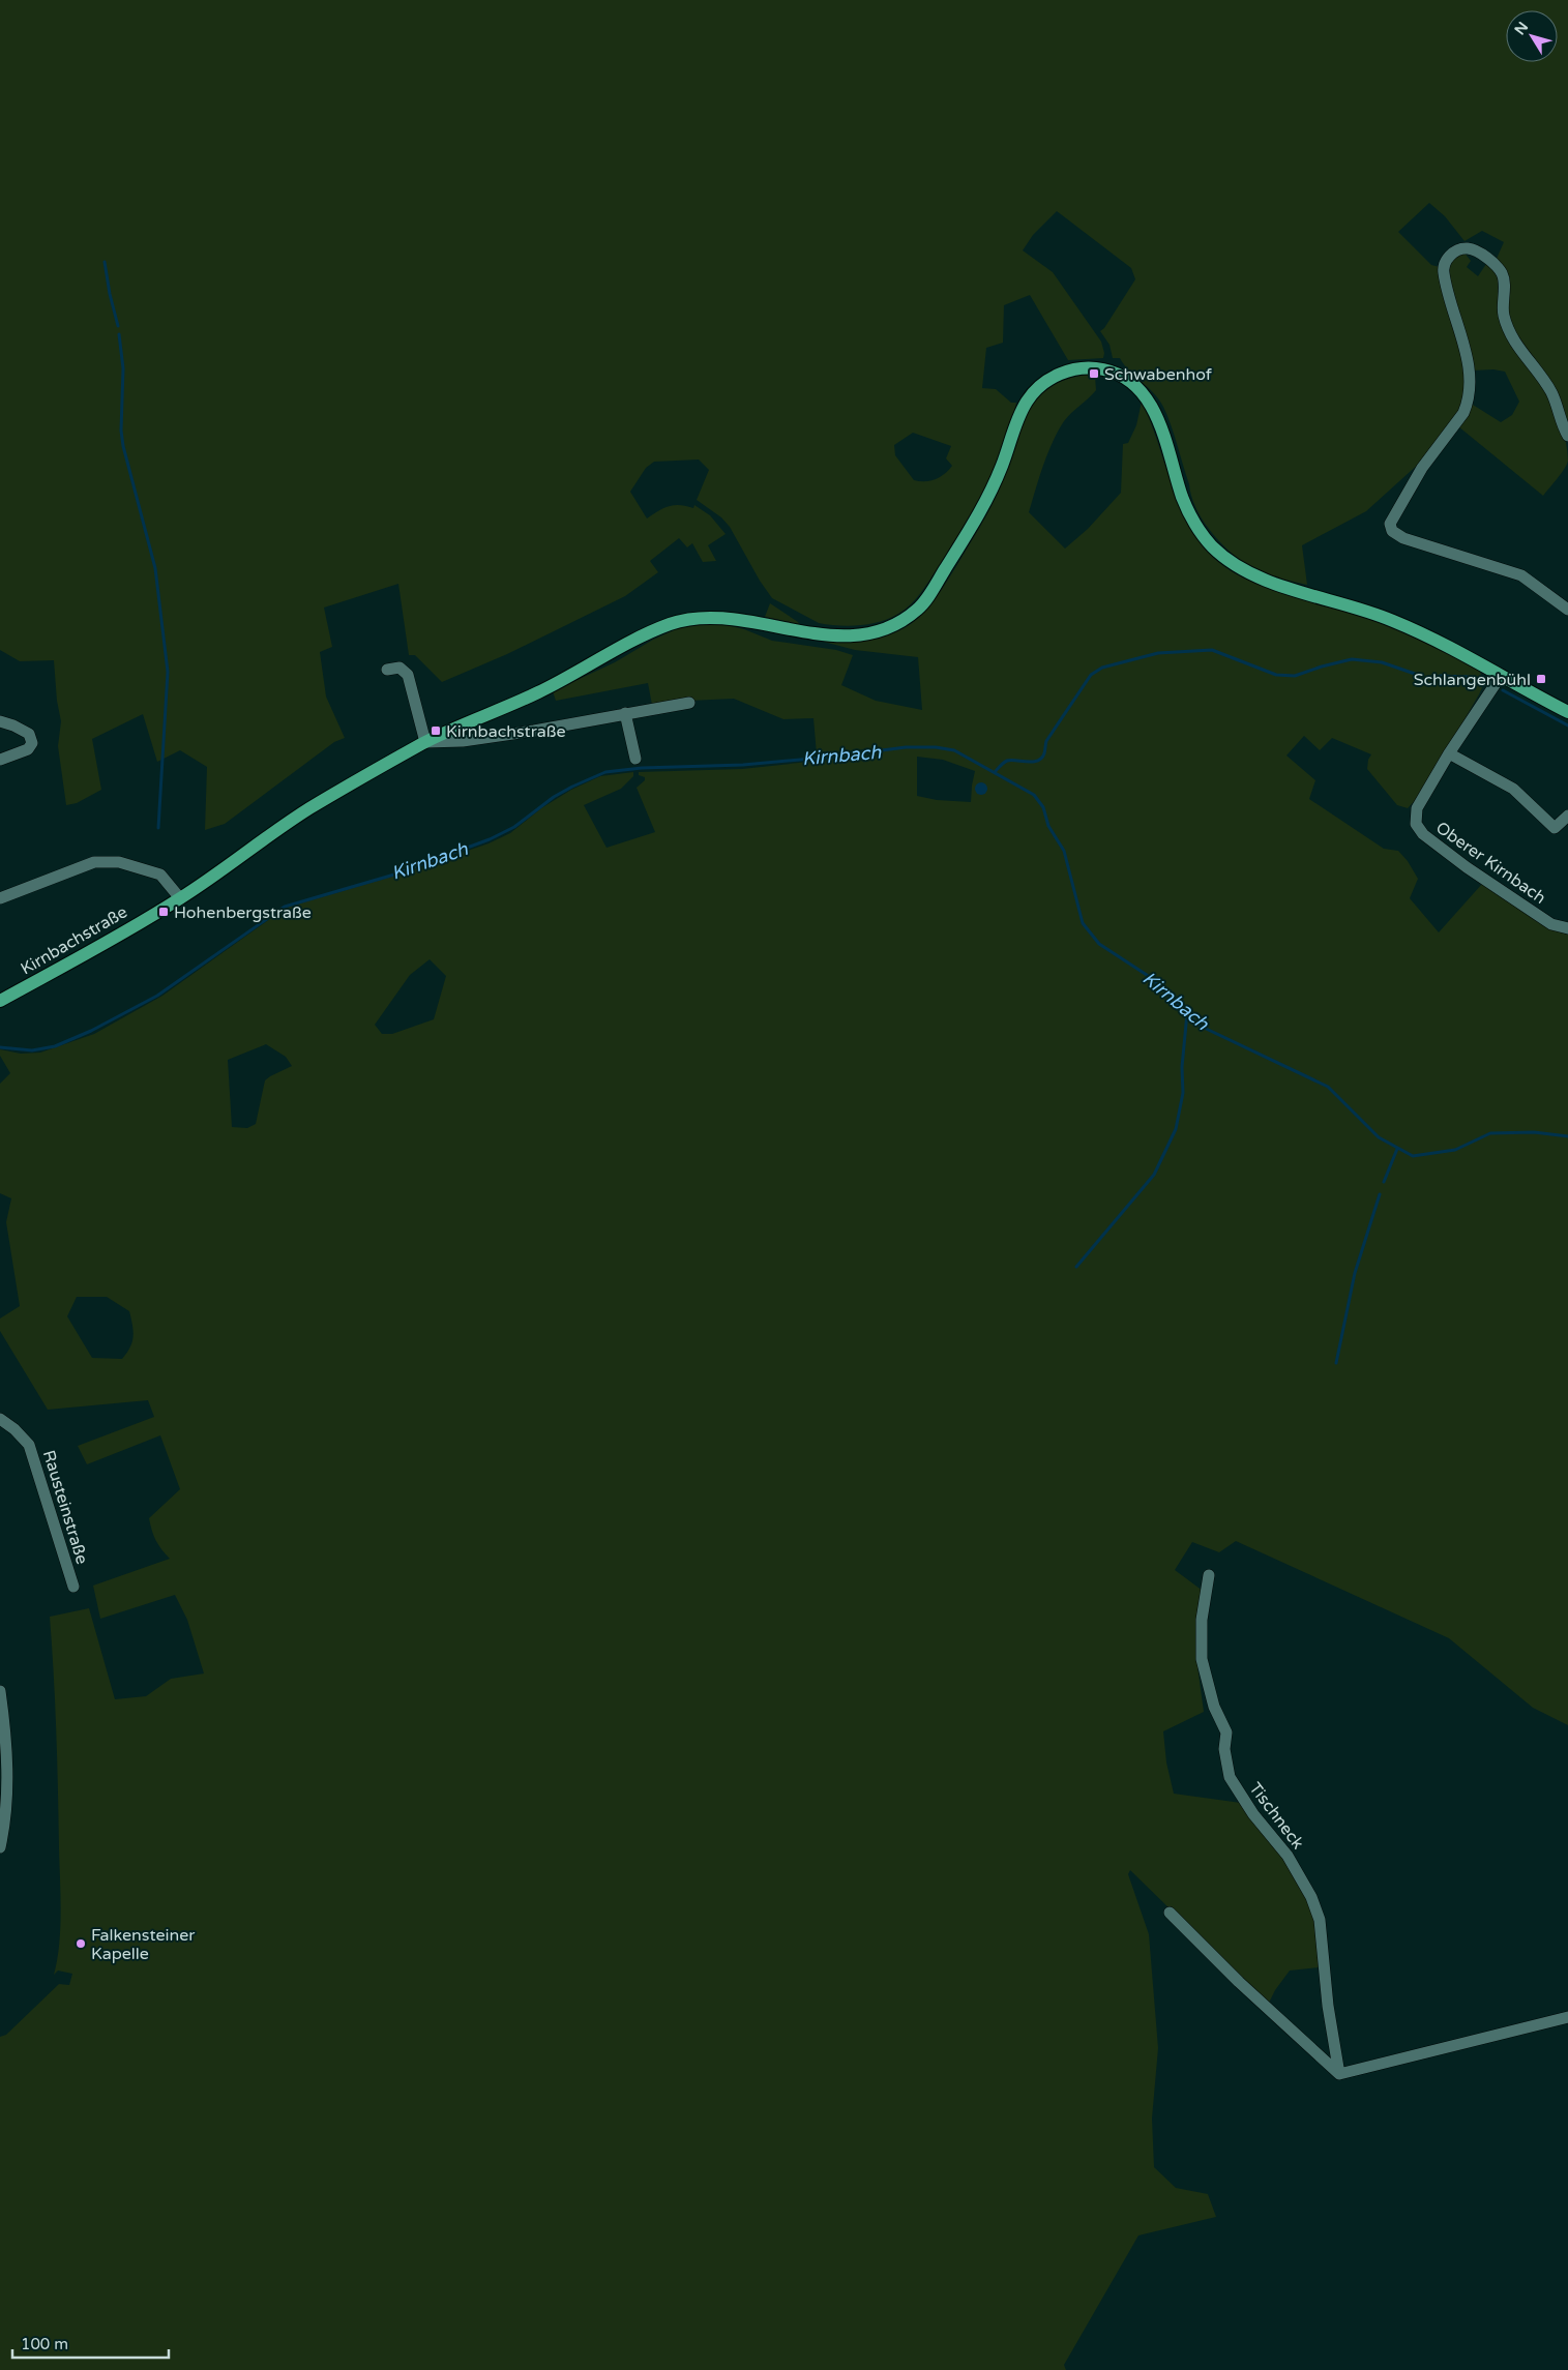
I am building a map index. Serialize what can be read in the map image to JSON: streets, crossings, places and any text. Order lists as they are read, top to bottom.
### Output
{
  "streets": {
    "main road": ["Kirnbachstraße"],
    "street": ["Oberer Kirnbach", "Rausteinstraße", "Tischneck"]
  },
  "crossings": [
    ["Oberer Kirnbach", "Kirnbachstraße"]
  ],
  "water": ["Kirnbach"],
  "places": {
    "transit": [
      "Schwabenhof",
      "Schlangenbühl",
      "Kirnbachstraße",
      "Hohenbergstraße"
    ],
    "other": ["Falkensteiner Kapelle"]
  },
  "scale_bar": "100 m",
  "north": "top left"
}
